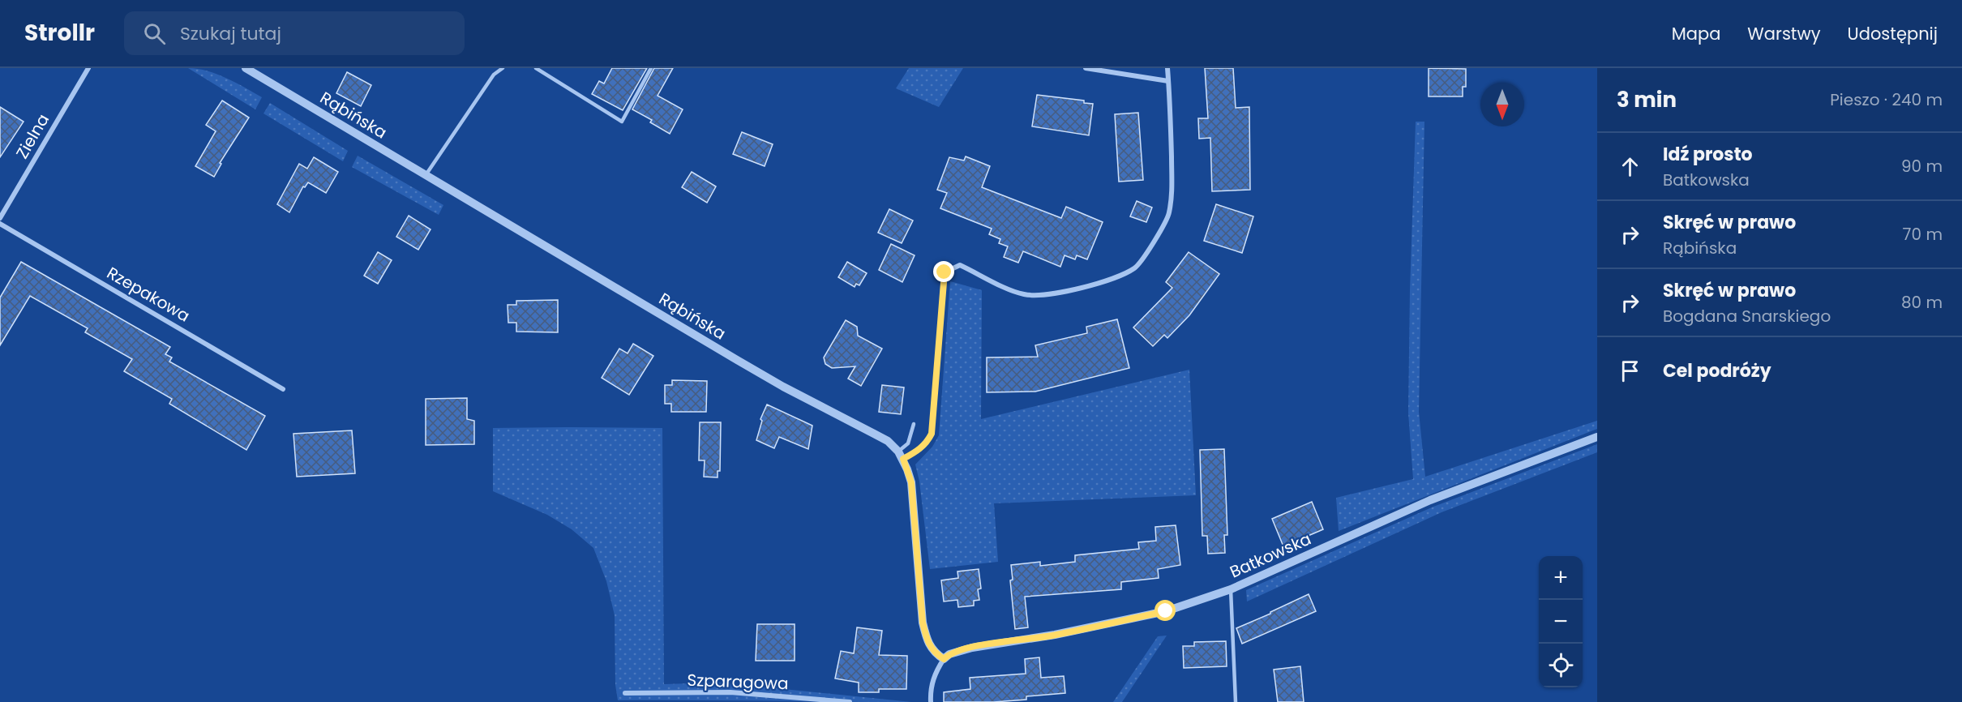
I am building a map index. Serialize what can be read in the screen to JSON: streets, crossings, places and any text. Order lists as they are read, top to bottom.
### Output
{
  "streets": {
    "street": [
      "Rąbińska",
      "Zielna",
      "Rzepakowa",
      "Batkowska",
      "Szparagowa"
    ]
  },
  "north": "bottom",
  "page": {
    "header": "Strollr",
    "search": "Szukaj tutaj",
    "nav": ["Mapa", "Warstwy", "Udostępnij"],
    "heading": ["3 min", "Pieszo · 240 m"],
    "list": [
      ["Idź prosto", "Batkowska", "90 m"],
      ["Skręć w prawo", "Rąbińska", "70 m"],
      ["Skręć w prawo", "Bogdana Snarskiego", "80 m"],
      "Cel podróży"
    ],
    "map_buttons": ["+", "−"]
  }
}
